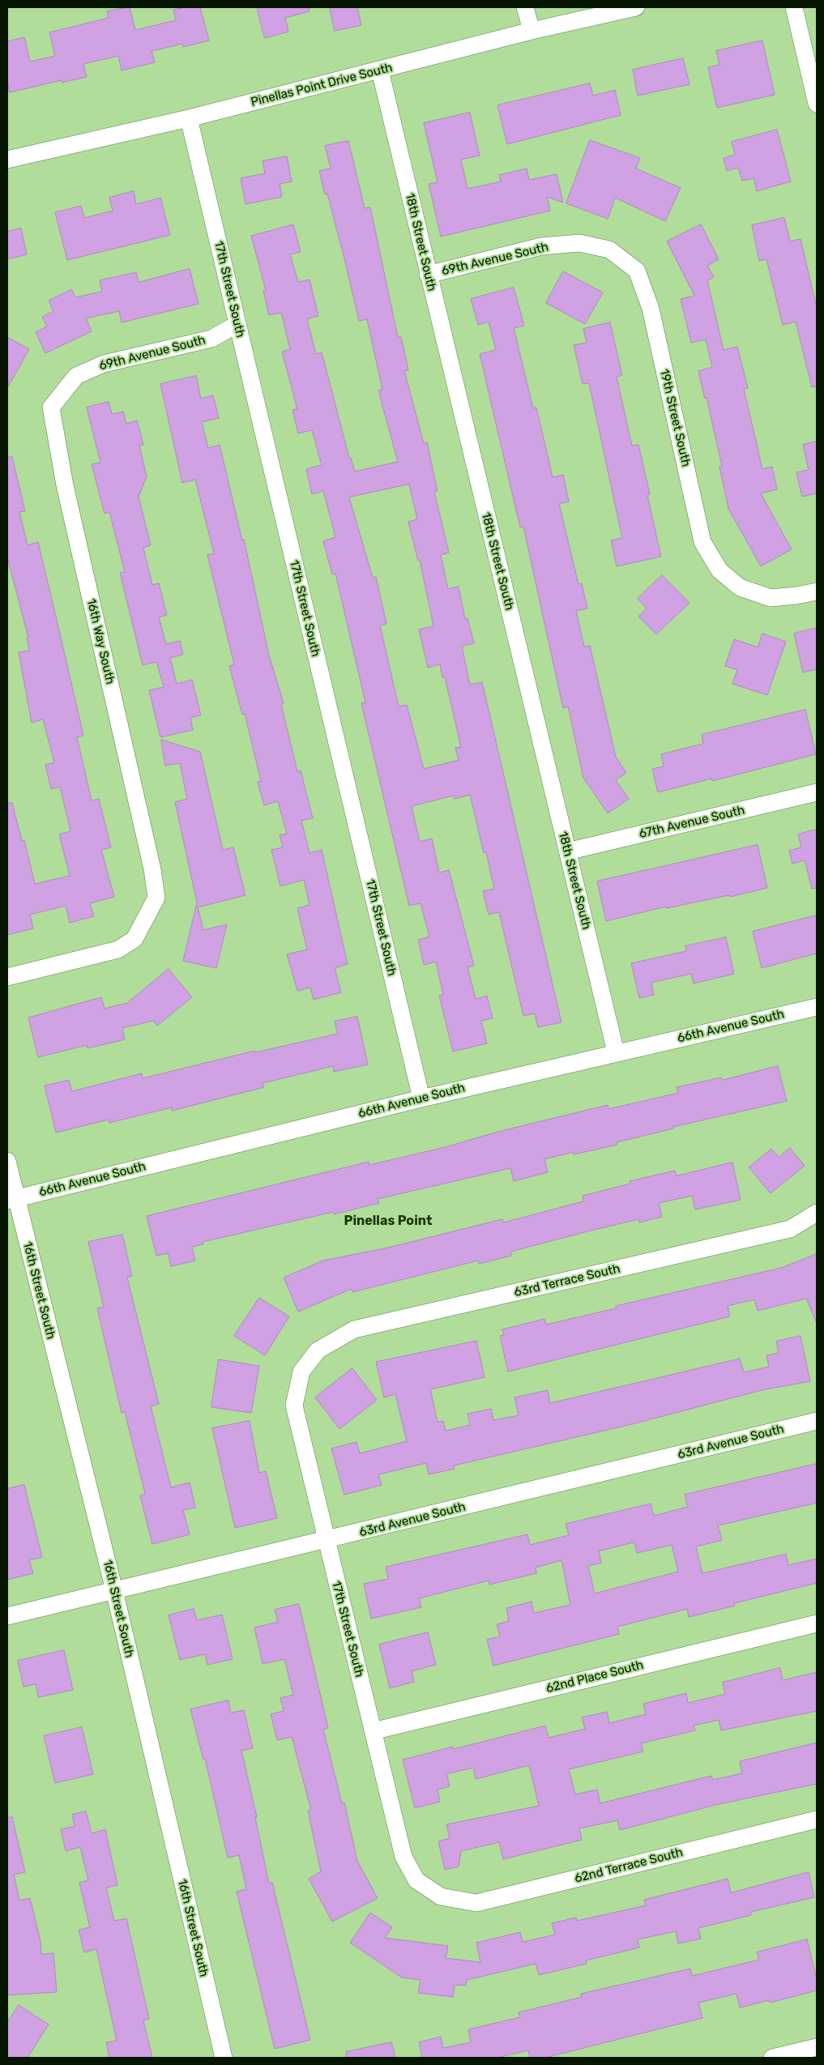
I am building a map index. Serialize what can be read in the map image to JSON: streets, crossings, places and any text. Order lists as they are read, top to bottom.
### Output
{
  "streets": {
    "street": [
      "Pinellas Point Drive South",
      "18th Street South",
      "69th Avenue South",
      "17th Street South",
      "19th Street South",
      "16th Way South",
      "67th Avenue South",
      "66th Avenue South",
      "63rd Terrace South",
      "16th Street South",
      "63rd Avenue South",
      "62nd Place South",
      "62nd Terrace South"
    ]
  },
  "crossings": [
    ["Pinellas Point Drive South", "18th Street South"],
    ["Pinellas Point Drive South", "17th Street South"],
    ["18th Street South", "69th Avenue South"],
    ["18th Street South", "67th Avenue South"],
    ["18th Street South", "66th Avenue South"],
    ["69th Avenue South", "17th Street South"],
    ["69th Avenue South", "19th Street South"],
    ["69th Avenue South", "16th Way South"],
    ["17th Street South", "66th Avenue South"],
    ["17th Street South", "63rd Terrace South"],
    ["17th Street South", "63rd Avenue South"],
    ["17th Street South", "62nd Place South"],
    ["17th Street South", "62nd Terrace South"],
    ["66th Avenue South", "16th Street South"],
    ["16th Street South", "63rd Avenue South"]
  ],
  "districts": ["Pinellas Point"]
}
